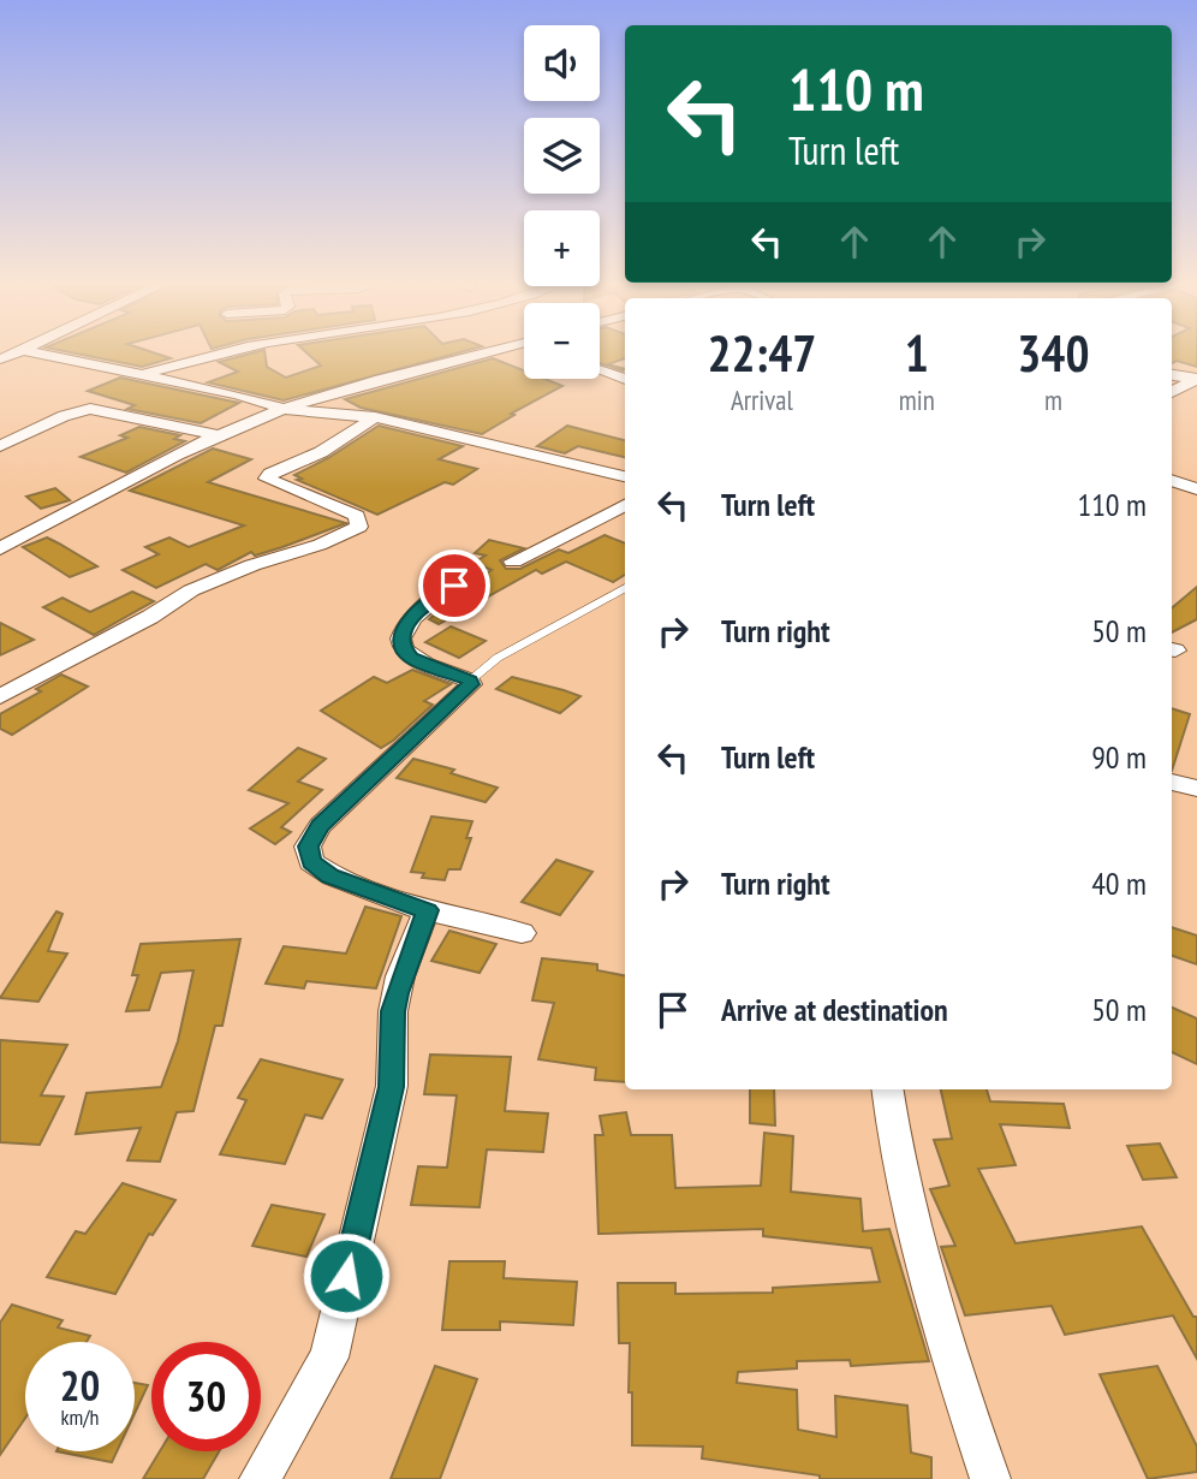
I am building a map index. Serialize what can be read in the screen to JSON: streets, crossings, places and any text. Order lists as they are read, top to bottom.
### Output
{
  "page": {
    "map_buttons": ["+", "−"],
    "turn": ["110 m", "Turn left"],
    "eta": [
      "22:47",
      "Arrival",
      "1",
      "min",
      "340",
      "m"
    ],
    "list": [
      {
        "name": "Turn left",
        "value": "110 m"
      },
      {
        "name": "Turn right",
        "value": "50 m"
      },
      {
        "name": "Turn left",
        "value": "90 m"
      },
      {
        "name": "Turn right",
        "value": "40 m"
      },
      {
        "name": "Arrive at destination",
        "value": "50 m"
      }
    ],
    "speed": "20 km/h",
    "limit": "30"
  }
}
